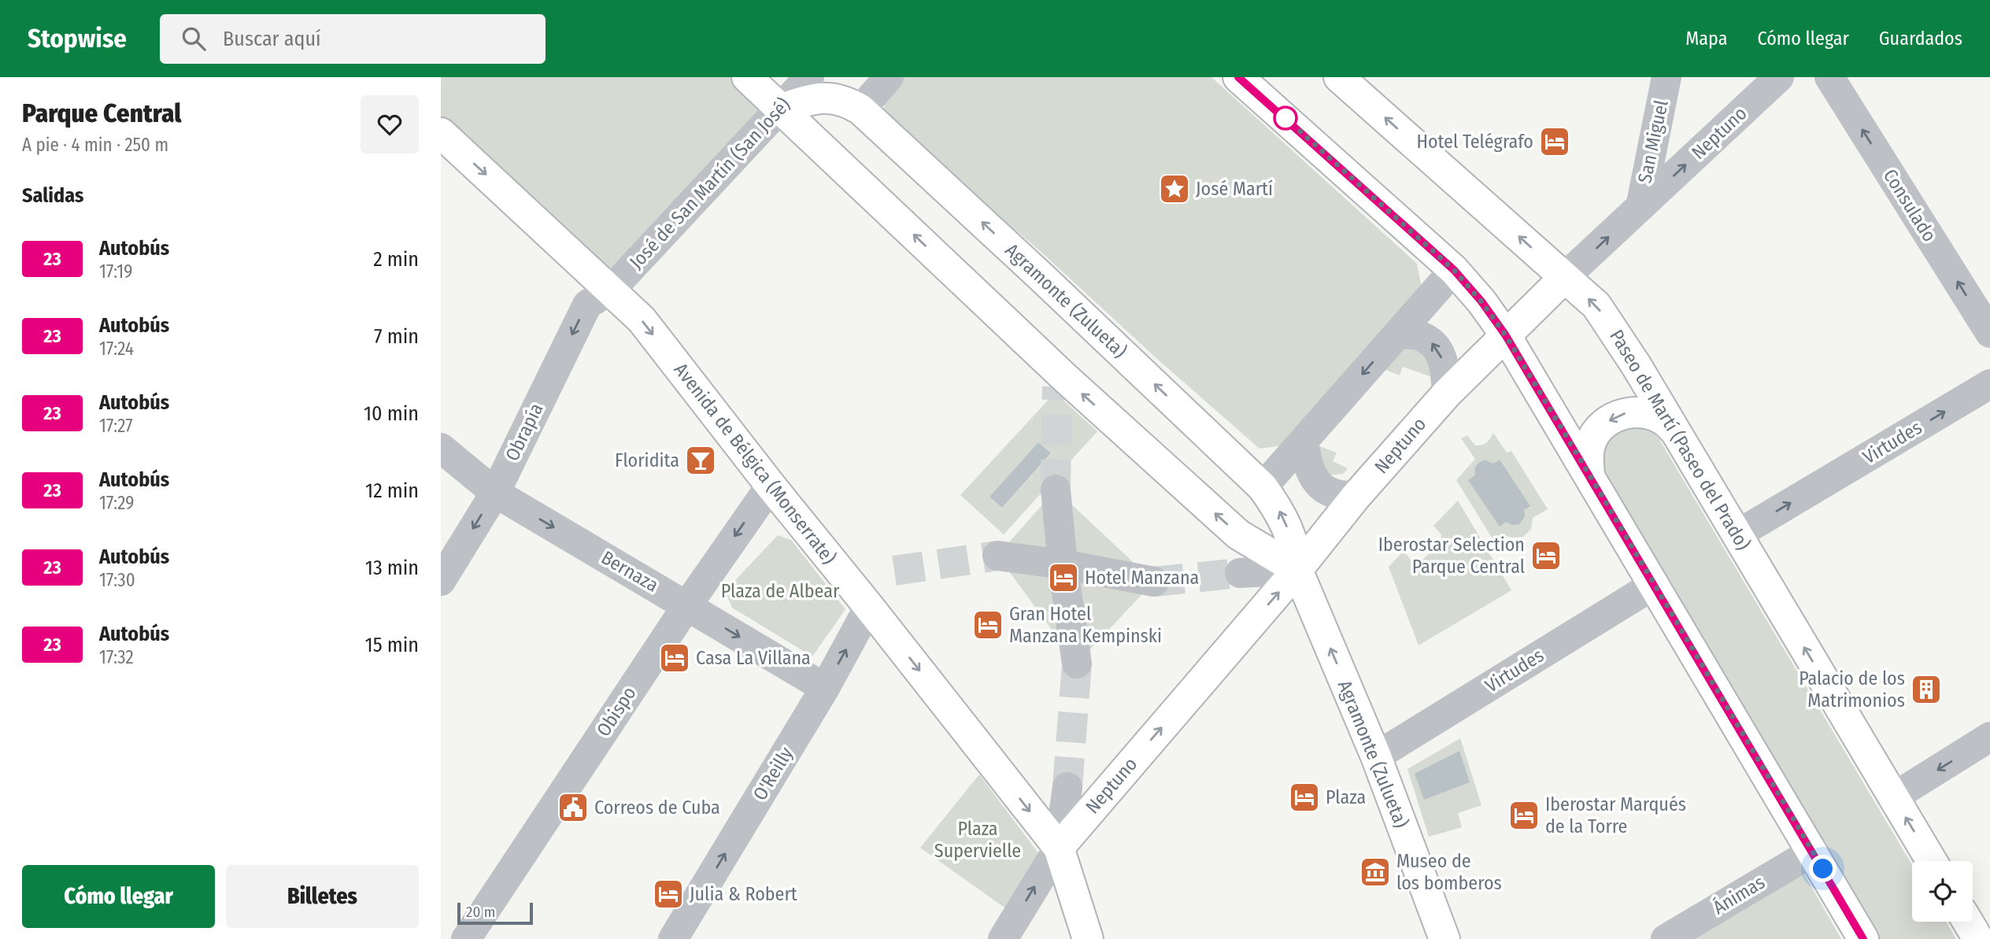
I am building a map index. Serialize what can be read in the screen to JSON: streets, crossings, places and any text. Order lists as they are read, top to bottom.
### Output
{
  "streets": {
    "main road": [
      "Neptuno",
      "Agramonte (Zulueta)",
      "Paseo de Martí (Paseo del Prado)",
      "Avenida de Bélgica (Monserrate)"
    ],
    "street": [
      "San Miguel",
      "José de San Martín (San José)",
      "Consulado",
      "Obrapía",
      "Virtudes",
      "Bernaza",
      "Obispo",
      "O'Reilly",
      "Ánimas"
    ]
  },
  "crossings": [
    ["Neptuno", "San Miguel"],
    ["Neptuno", "Agramonte (Zulueta)"],
    ["Neptuno", "Paseo de Martí (Paseo del Prado)"],
    ["Neptuno", "Avenida de Bélgica (Monserrate)"],
    ["José de San Martín (San José)", "Agramonte (Zulueta)"],
    ["José de San Martín (San José)", "Obrapía"],
    ["José de San Martín (San José)", "Avenida de Bélgica (Monserrate)"],
    ["Agramonte (Zulueta)", "Virtudes"],
    ["Obrapía", "Avenida de Bélgica (Monserrate)"],
    ["Obrapía", "Bernaza"],
    ["Paseo de Martí (Paseo del Prado)", "Virtudes"],
    ["Avenida de Bélgica (Monserrate)", "Obispo"],
    ["Avenida de Bélgica (Monserrate)", "O'Reilly"],
    ["Bernaza", "Obispo"],
    ["Bernaza", "O'Reilly"]
  ],
  "one_way": [
    "Neptuno",
    "Consulado",
    "Obrapía",
    "Virtudes",
    "Bernaza",
    "O'Reilly"
  ],
  "parks": ["Plaza de Albear", "Plaza Supervielle"],
  "places": {
    "hotel": [
      "Hotel Telégrafo",
      "Iberostar Selection Parque Central",
      "Hotel Manzana",
      "Gran Hotel Manzana Kempinski",
      "Casa La Villana",
      "Plaza",
      "Iberostar Marqués de la Torre",
      "Julia & Robert"
    ],
    "place": ["José Martí"],
    "bar": ["Floridita"],
    "building": ["Palacio de los Matrimonios"],
    "public building": ["Correos de Cuba"],
    "museum": ["Museo de los bomberos"]
  },
  "lines": ["bus line 23"],
  "scale_bar": "20 m",
  "page": {
    "header": "Stopwise",
    "search": "Buscar aquí",
    "nav": ["Mapa", "Cómo llegar", "Guardados"],
    "heading": [
      ["Parque Central", "A pie · 4 min · 250 m"],
      "Salidas"
    ],
    "list": [
      {
        "mark": "23",
        "name": "Autobús",
        "note": "17:19",
        "value": "2 min"
      },
      {
        "mark": "23",
        "name": "Autobús",
        "note": "17:24",
        "value": "7 min"
      },
      {
        "mark": "23",
        "name": "Autobús",
        "note": "17:27",
        "value": "10 min"
      },
      {
        "mark": "23",
        "name": "Autobús",
        "note": "17:29",
        "value": "12 min"
      },
      {
        "mark": "23",
        "name": "Autobús",
        "note": "17:30",
        "value": "13 min"
      },
      {
        "mark": "23",
        "name": "Autobús",
        "note": "17:32",
        "value": "15 min"
      }
    ],
    "buttons": ["Cómo llegar", "Billetes"],
    "scale": "20 m"
  }
}
